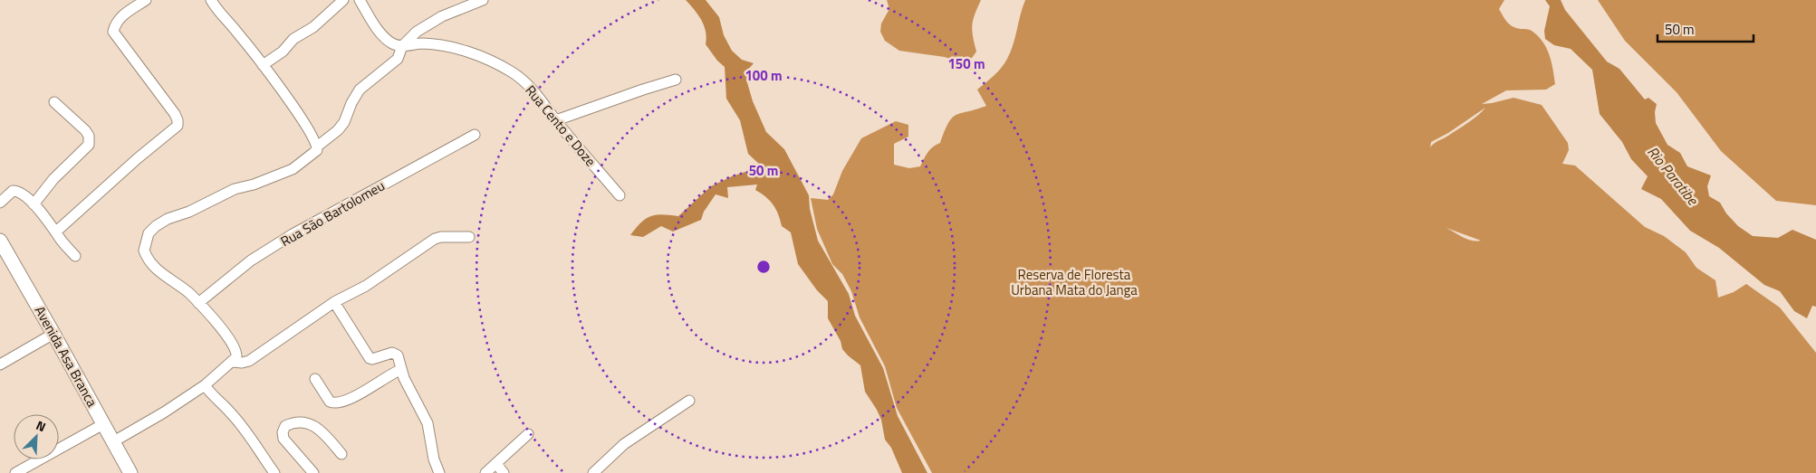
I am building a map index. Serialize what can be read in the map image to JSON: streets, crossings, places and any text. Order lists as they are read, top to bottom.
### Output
{
  "streets": {
    "street": ["Rua Cento e Doze", "Rua São Bartolomeu", "Avenida Asa Branca"]
  },
  "water": ["Rio Paratibe"],
  "parks": ["Reserva de Floresta Urbana Mata do Janga"],
  "scale_bar": "50 m",
  "north": "top right",
  "rings": ["150 m", "100 m", "50 m"]
}
